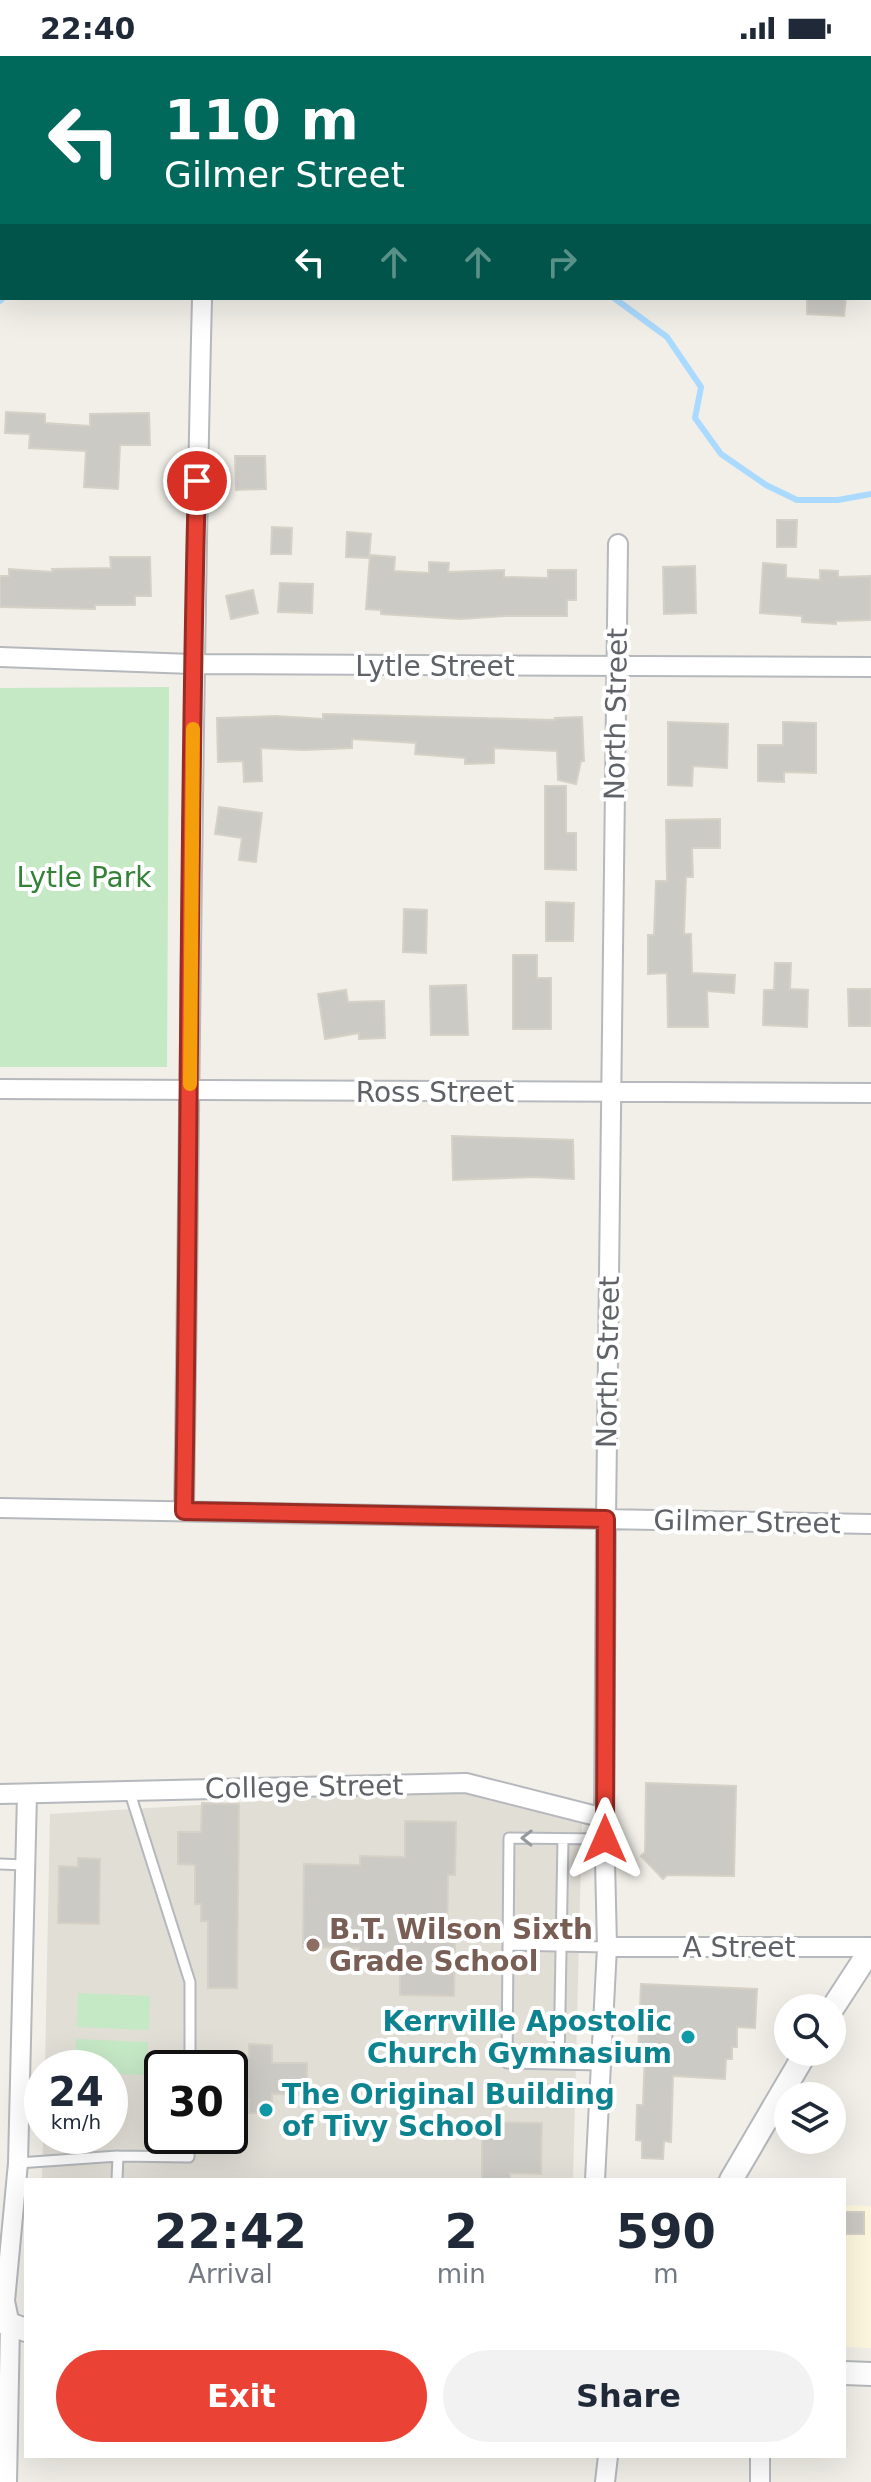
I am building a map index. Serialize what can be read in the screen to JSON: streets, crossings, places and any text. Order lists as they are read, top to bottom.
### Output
{
  "streets": {
    "street": [
      "Lytle Street",
      "North Street",
      "Ross Street",
      "Gilmer Street",
      "College Street",
      "A Street"
    ]
  },
  "crossings": [
    ["Lytle Street", "North Street"],
    ["North Street", "Ross Street"],
    ["North Street", "Gilmer Street"],
    ["North Street", "College Street"],
    ["North Street", "A Street"]
  ],
  "parks": ["Lytle Park"],
  "places": ["B.T. Wilson Sixth Grade School", "Kerrville Apostolic Church Gymnasium", "The Original Building of Tivy School"],
  "page": {
    "status": "22:40",
    "turn": ["110 m", "Gilmer Street"],
    "speed": "24 km/h",
    "limit": "30",
    "eta": [
      "22:42",
      "Arrival",
      "2",
      "min",
      "590",
      "m"
    ],
    "buttons": ["Exit", "Share"]
  }
}
